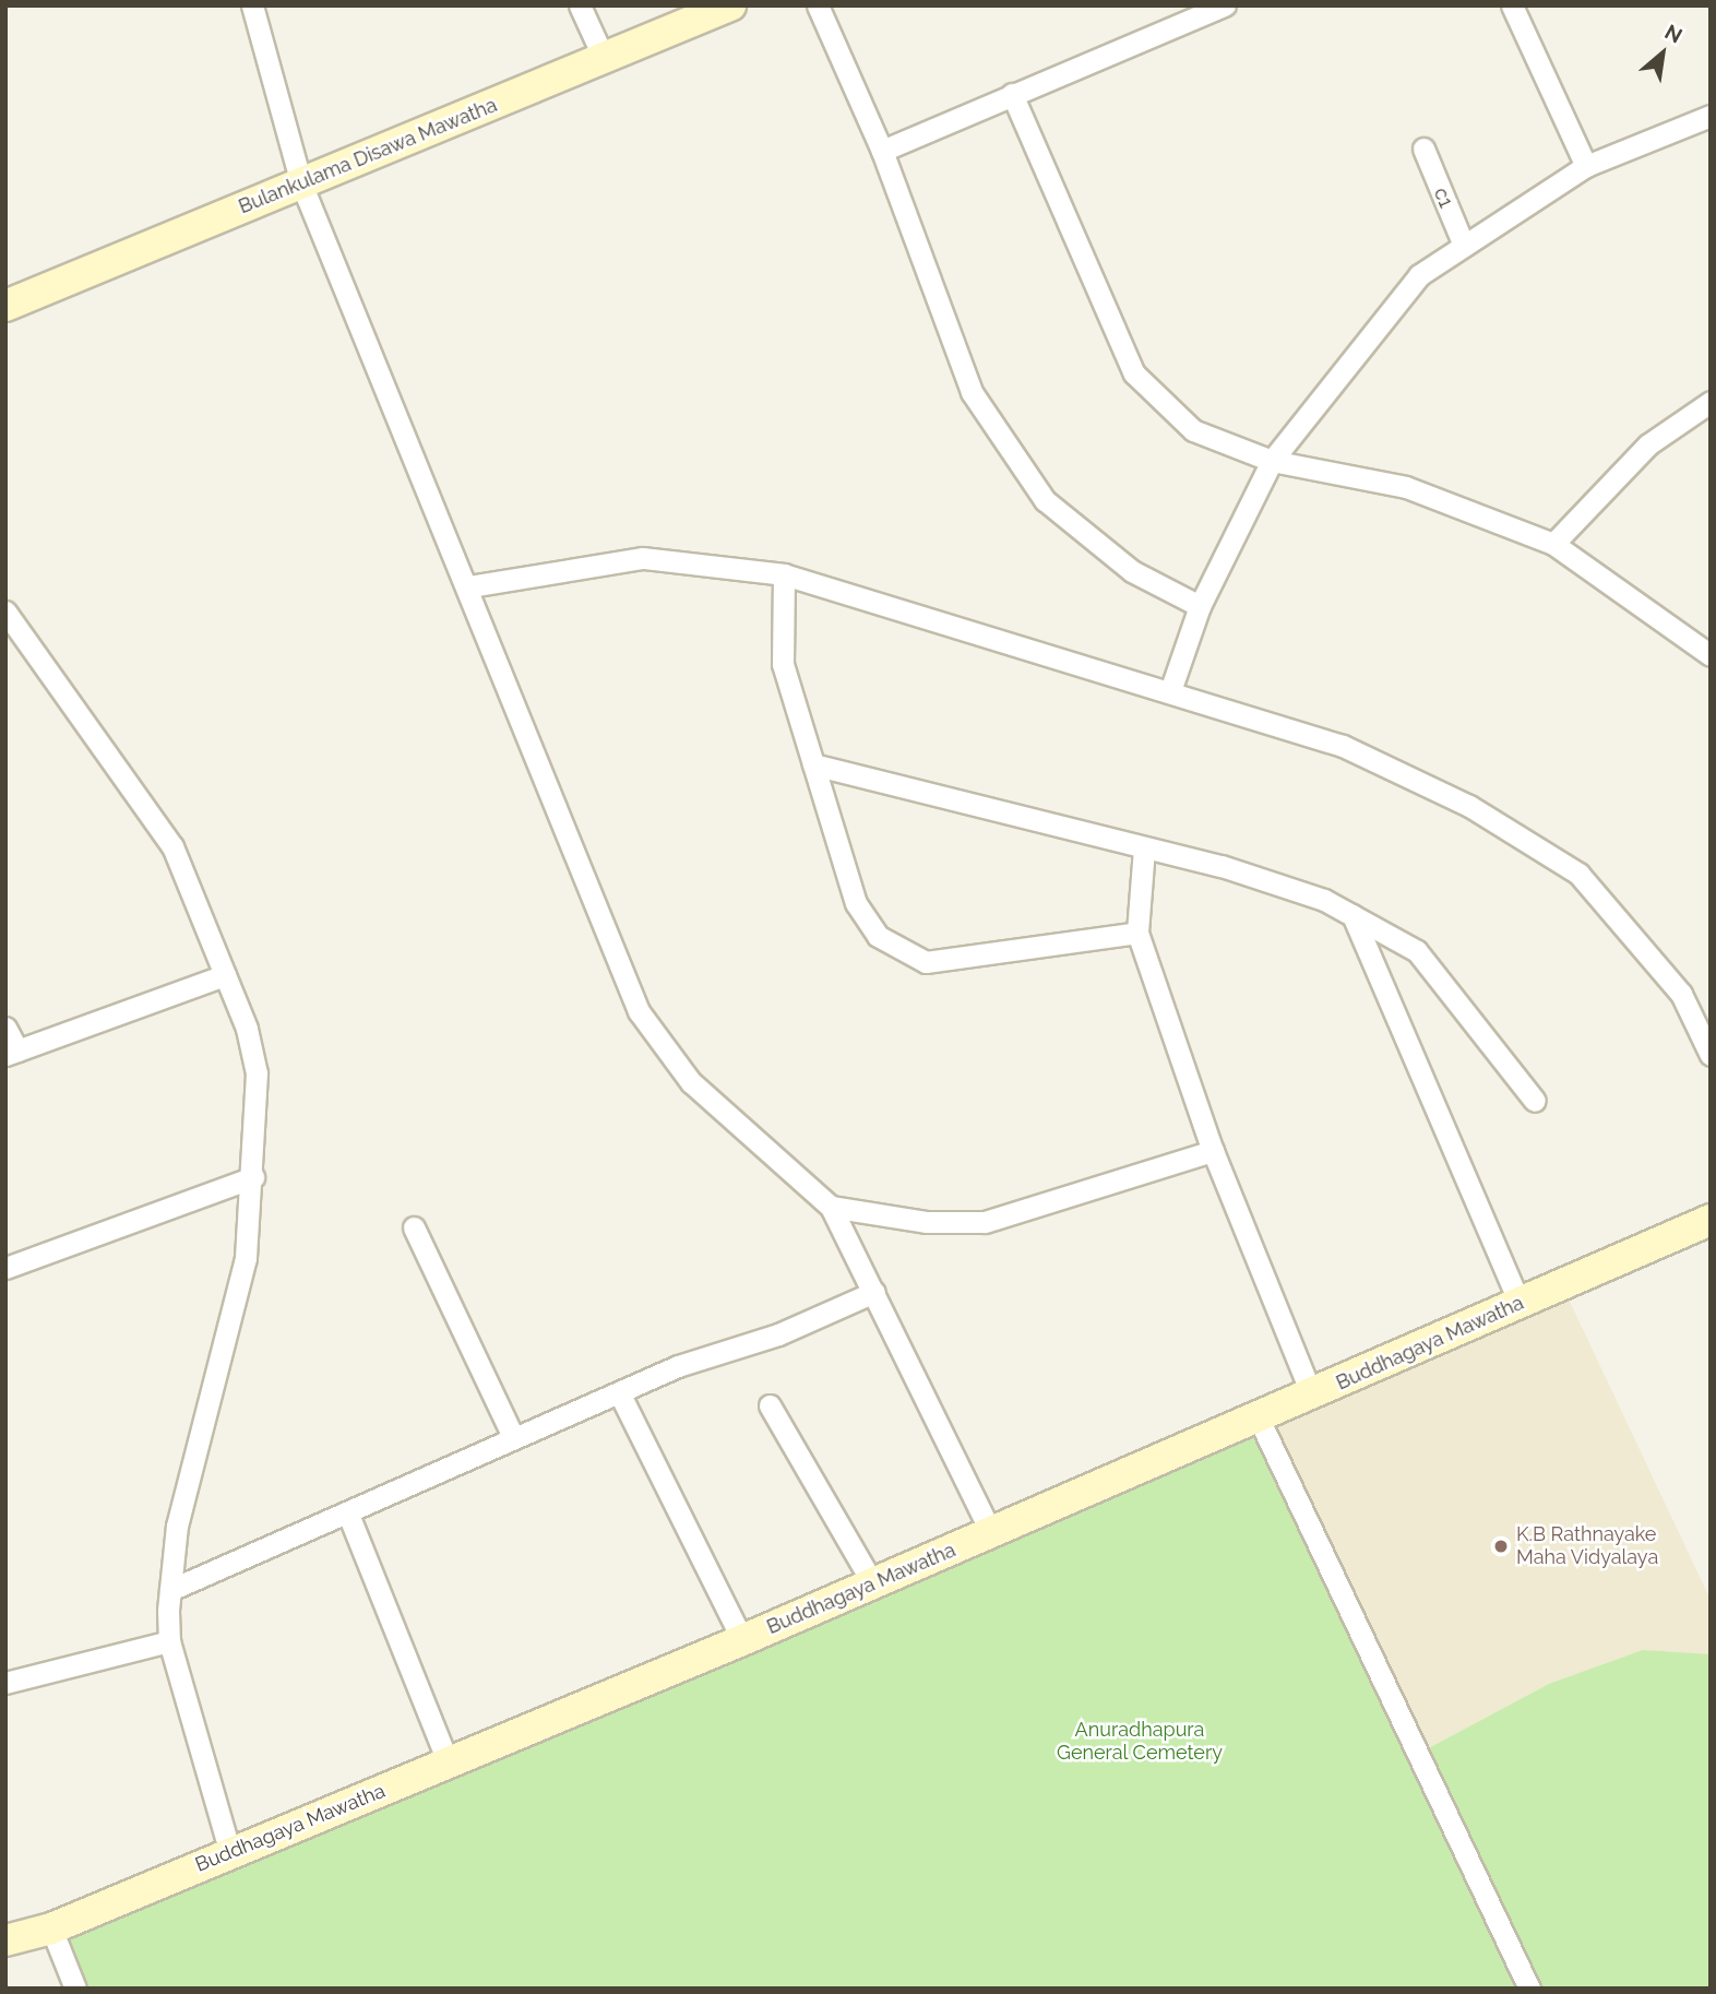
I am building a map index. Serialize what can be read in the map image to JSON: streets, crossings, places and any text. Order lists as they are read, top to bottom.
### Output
{
  "streets": {
    "main road": ["Bulankulama Disawa Mawatha", "Buddhagaya Mawatha"],
    "street": ["c1"]
  },
  "parks": ["Anuradhapura General Cemetery"],
  "places": ["K.B Rathnayake Maha Vidyalaya"],
  "north": "top right"
}
